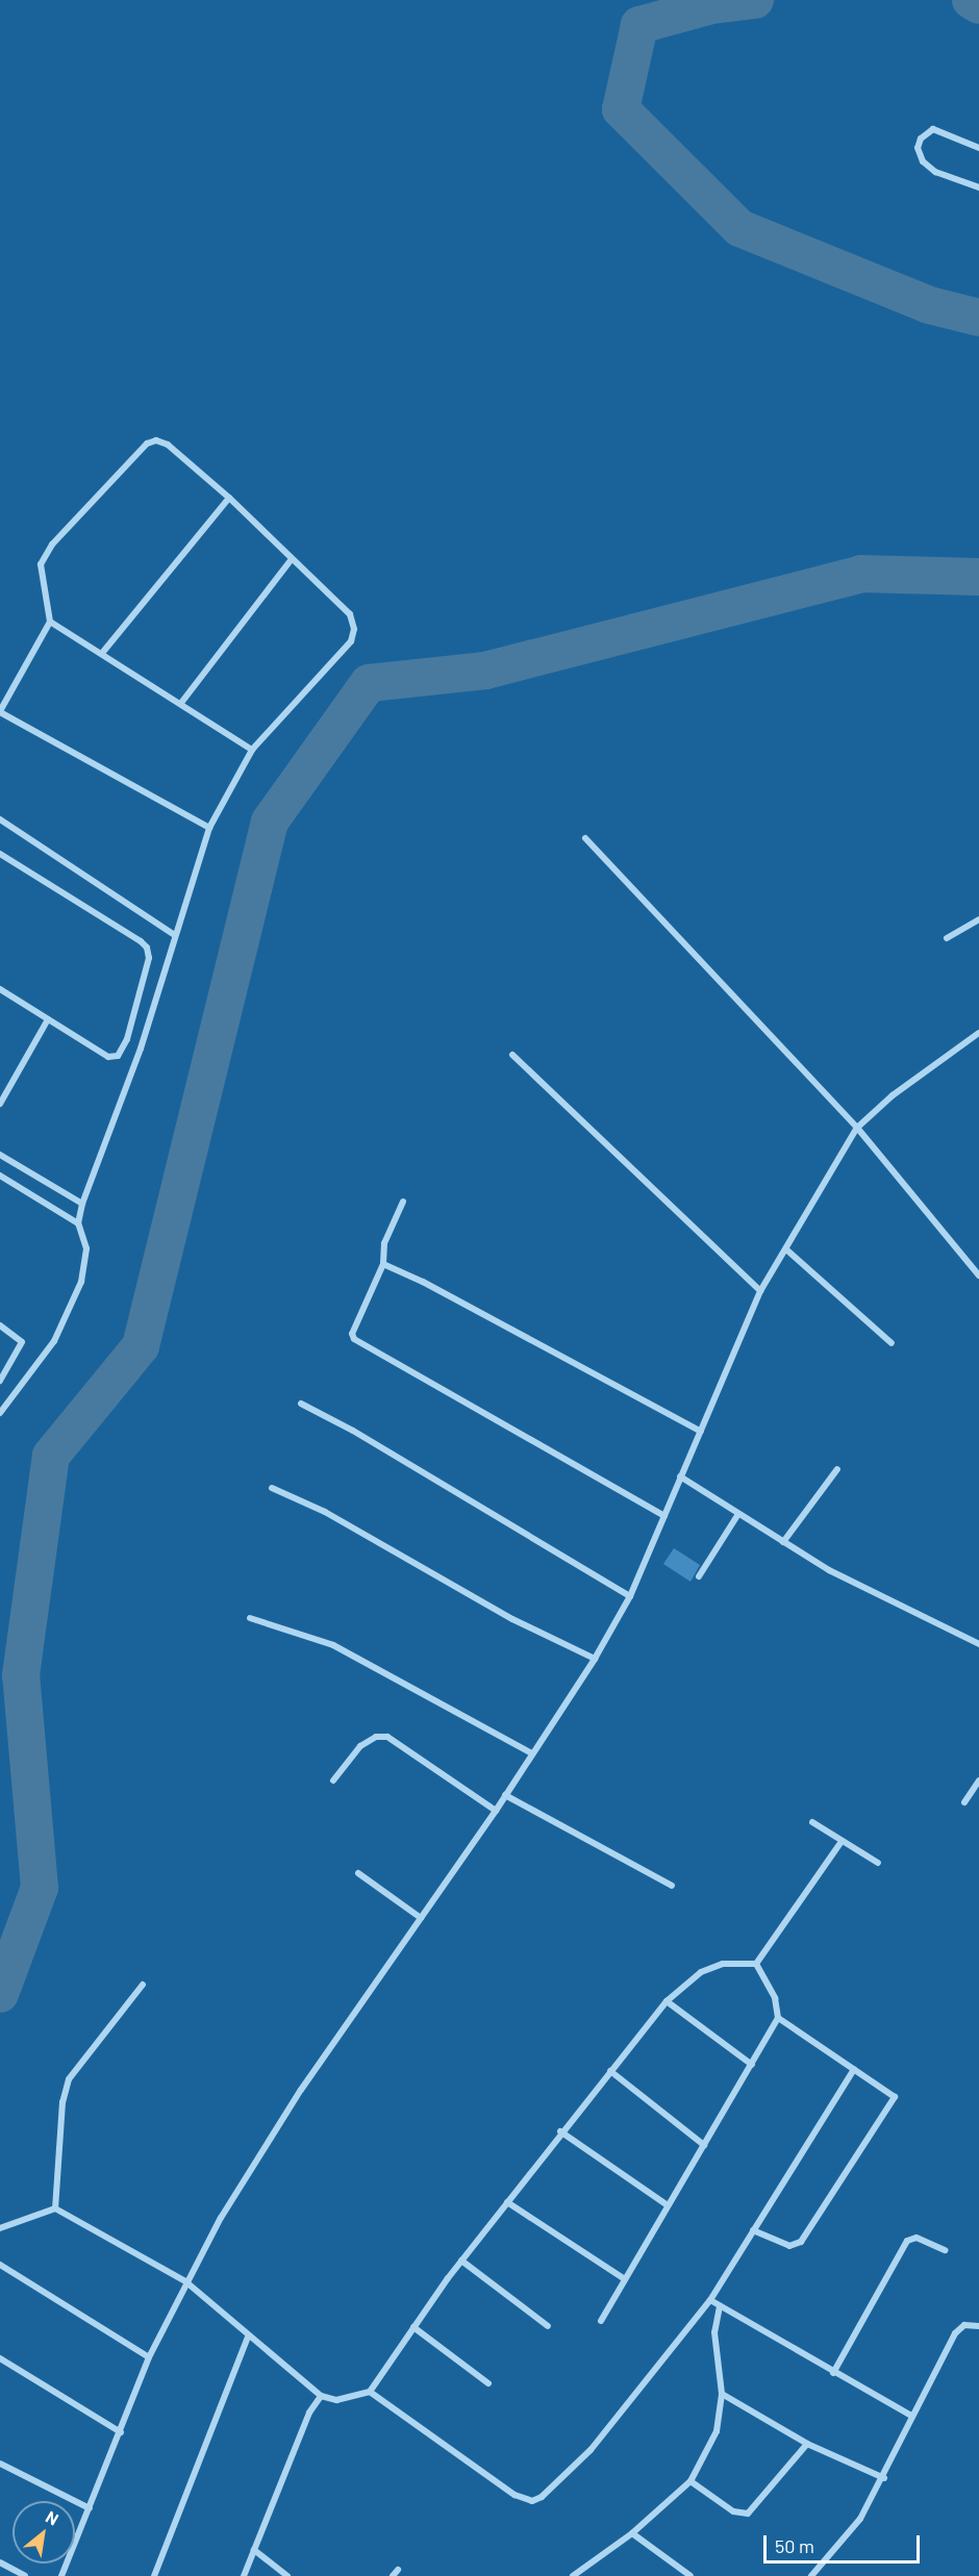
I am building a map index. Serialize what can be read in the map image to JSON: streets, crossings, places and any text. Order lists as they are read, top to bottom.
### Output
{
  "scale_bar": "50 m",
  "north": "top right"
}
